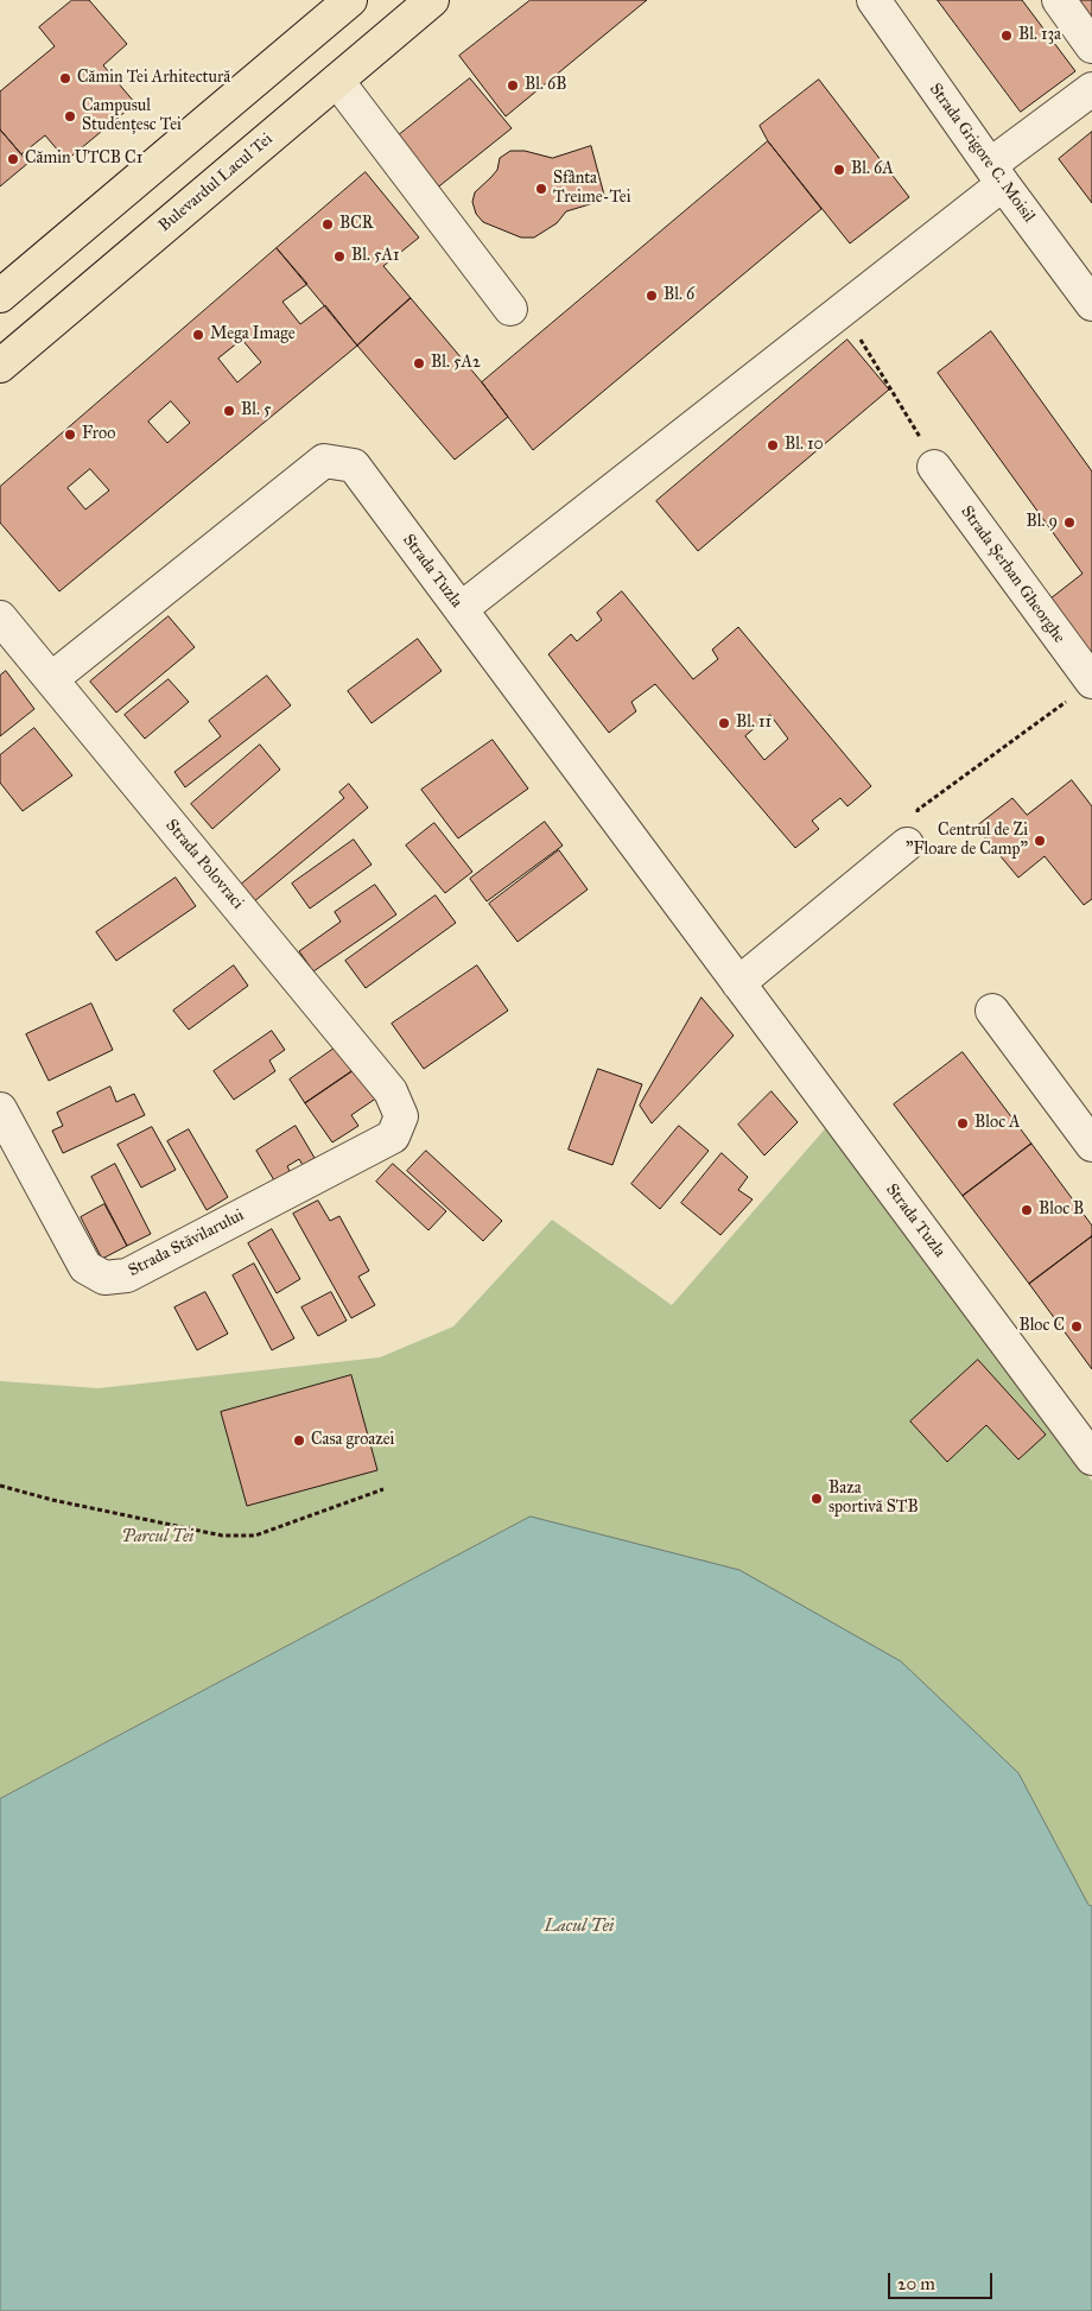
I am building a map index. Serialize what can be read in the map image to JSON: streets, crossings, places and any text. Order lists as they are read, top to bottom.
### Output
{
  "streets": {
    "main road": ["Bulevardul Lacul Tei"],
    "street": [
      "Strada Grigore C. Moisil",
      "Strada Tuzla",
      "Strada Șerban Gheorghe",
      "Strada Polovraci",
      "Strada Stăvilarului"
    ]
  },
  "crossings": [
    ["Strada Tuzla", "Strada Polovraci"],
    ["Strada Polovraci", "Strada Stăvilarului"]
  ],
  "water": ["Lacul Tei"],
  "parks": ["Parcul Tei"],
  "places": [
    "Bl. 13a",
    "Cămin Tei Arhitectură",
    "Bl. 6B",
    "Campusul Studențesc Tei",
    "Cămin UTCB C1",
    "Bl. 6A",
    "Sfânta Treime-Tei",
    "BCR",
    "Bl. 5A1",
    "Bl. 6",
    "Mega Image",
    "Bl. 5A2",
    "Bl. 5",
    "Froo",
    "Bl. 10",
    "Bl. 9",
    "Bl. 11",
    "Centrul de Zi \"Floare de Camp\"",
    "Bloc A",
    "Bloc B",
    "Bloc C",
    "Casa groazei",
    "Baza sportivă STB"
  ],
  "scale_bar": "20 m"
}
